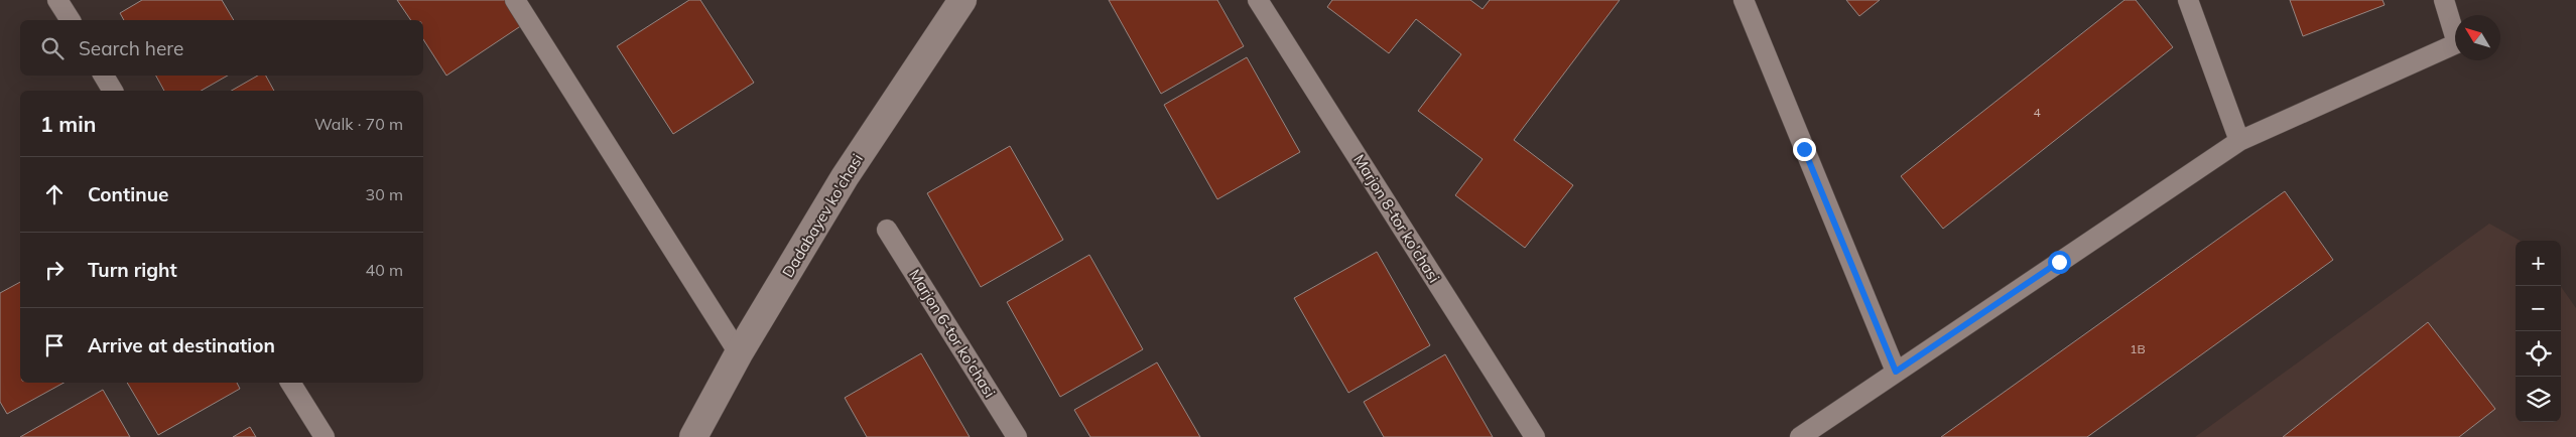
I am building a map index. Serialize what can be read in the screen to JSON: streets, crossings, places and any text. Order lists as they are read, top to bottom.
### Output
{
  "streets": {
    "street": ["Dadabayev ko'chasi"],
    "lane": ["Marjon 8-tor ko'chasi", "Marjon 6-tor ko'chasi"]
  },
  "house_numbers": ["4", "1B"],
  "north": "top left",
  "page": {
    "search": "Search here",
    "heading": ["1 min", "Walk · 70 m"],
    "list": [
      ["Continue", "30 m"],
      ["Turn right", "40 m"],
      "Arrive at destination"
    ],
    "map_buttons": ["+", "−"]
  }
}
